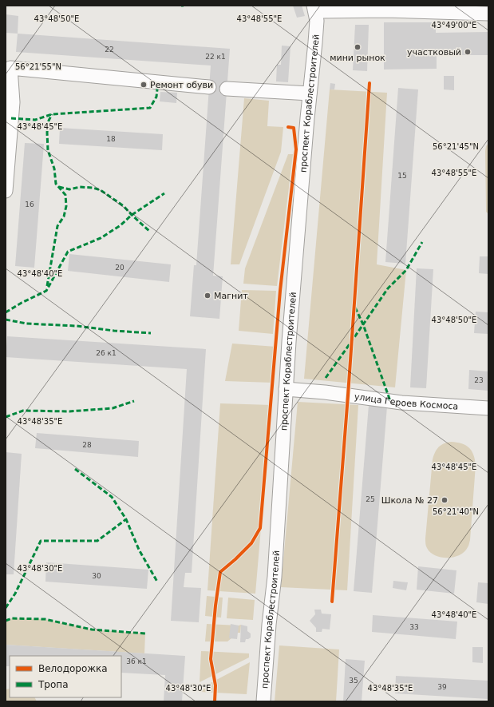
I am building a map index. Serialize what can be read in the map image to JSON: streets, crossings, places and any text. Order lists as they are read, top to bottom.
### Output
{
  "streets": {
    "street": ["проспект Кораблестроителей", "улица Героев Космоса"]
  },
  "crossings": [
    ["проспект Кораблестроителей", "улица Героев Космоса"]
  ],
  "places": [
    "мини рынок",
    "участковый",
    "Ремонт обуви",
    "Магнит",
    "Школа № 27"
  ],
  "house_numbers": [
    "22",
    "22 к1",
    "18",
    "15",
    "16",
    "20",
    "26 к1",
    "23",
    "28",
    "25",
    "30",
    "33",
    "36 к1",
    "35",
    "39"
  ],
  "legend": ["Велодорожка", "Тропа"],
  "coordinates": [
    "43°48'50\"E",
    "43°48'55\"E",
    "43°49'00\"E",
    "56°21'55\"N",
    "43°48'45\"E",
    "56°21'45\"N",
    "43°48'40\"E",
    "43°48'35\"E",
    "56°21'40\"N",
    "43°48'30\"E"
  ]
}
